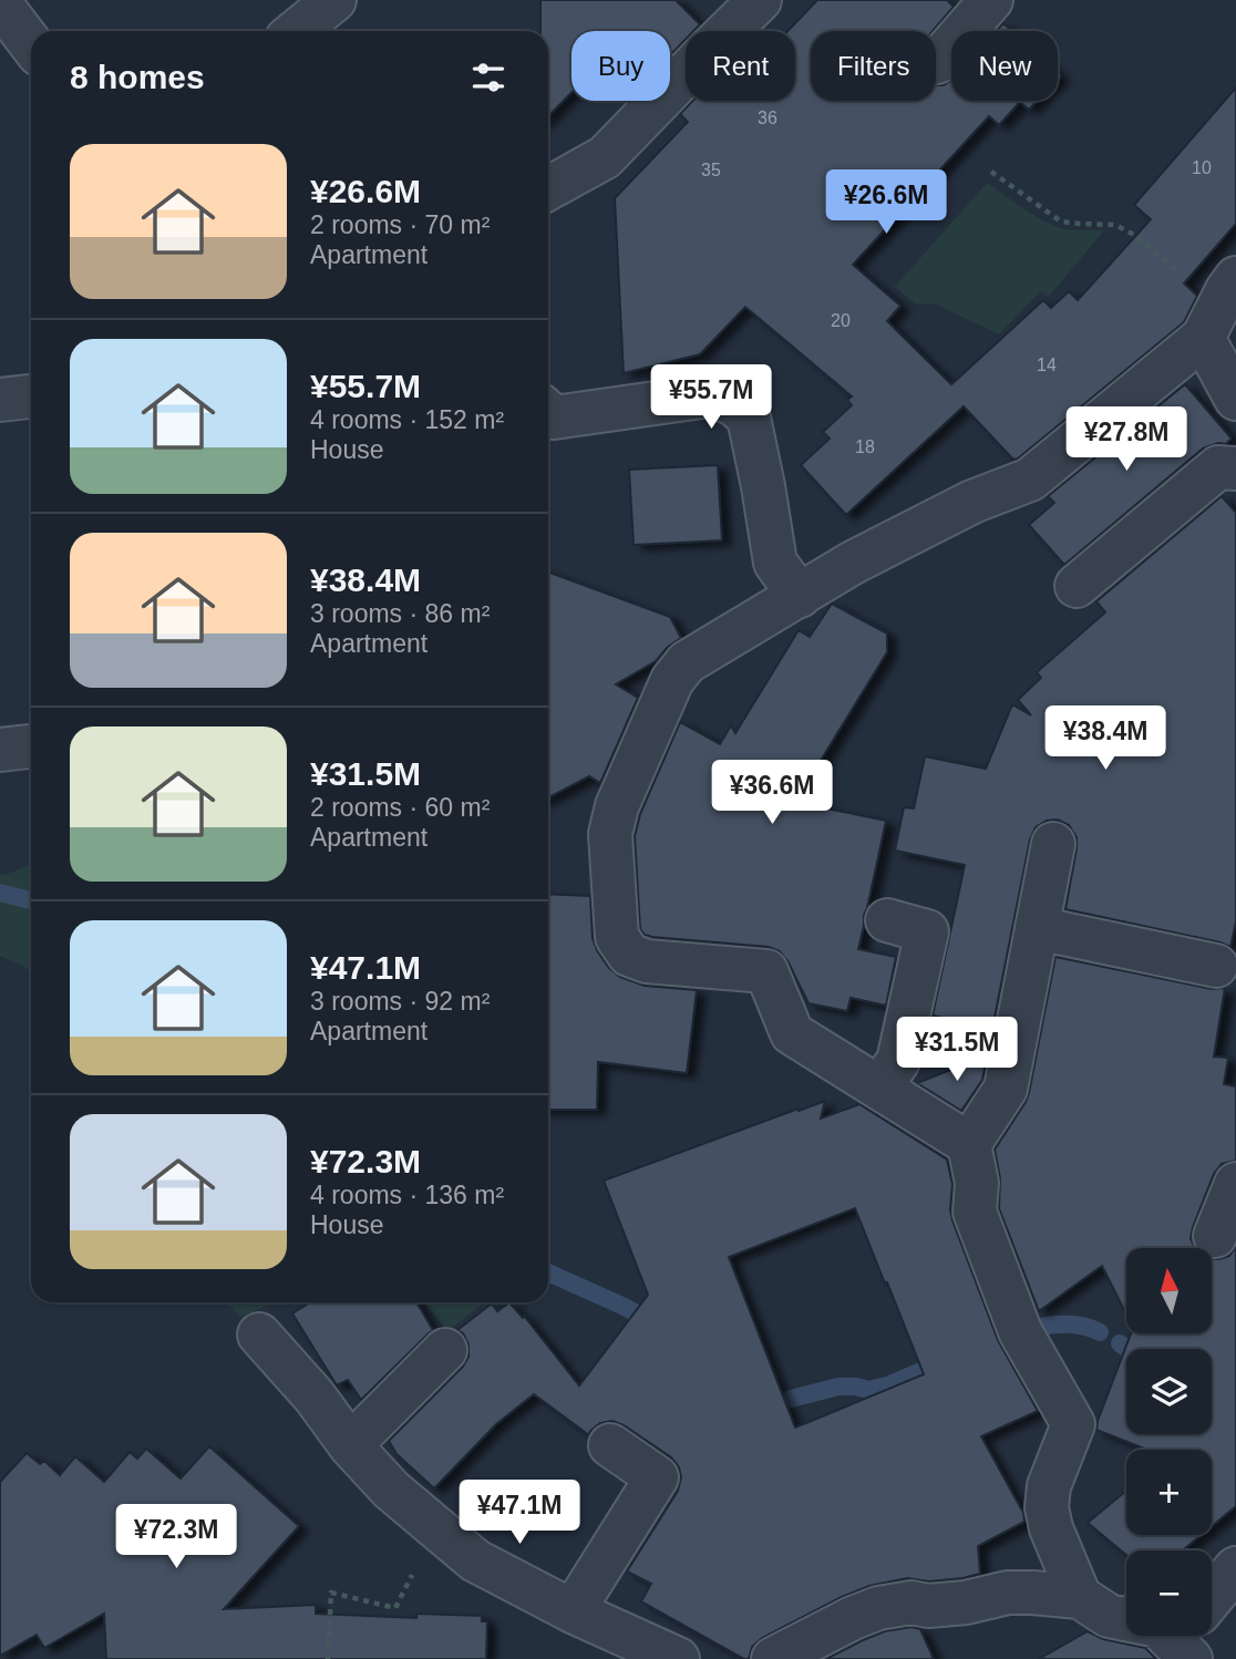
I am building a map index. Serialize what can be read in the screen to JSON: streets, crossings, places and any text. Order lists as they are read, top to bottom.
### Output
{
  "house_numbers": [
    "36",
    "10",
    "35",
    "20",
    "14",
    "18"
  ],
  "north": "top",
  "page": {
    "chip": [
      "Buy",
      "Rent",
      "Filters",
      "New"
    ],
    "heading": "8 homes",
    "list": [
      {
        "name": "¥26.6M",
        "note": "2 rooms · 70 m² · Apartment"
      },
      {
        "name": "¥55.7M",
        "note": "4 rooms · 152 m² · House"
      },
      {
        "name": "¥38.4M",
        "note": "3 rooms · 86 m² · Apartment"
      },
      {
        "name": "¥31.5M",
        "note": "2 rooms · 60 m² · Apartment"
      },
      {
        "name": "¥47.1M",
        "note": "3 rooms · 92 m² · Apartment"
      },
      {
        "name": "¥72.3M",
        "note": "4 rooms · 136 m² · House"
      }
    ],
    "price": [
      "¥26.6M",
      "¥55.7M",
      "¥27.8M",
      "¥38.4M",
      "¥36.6M",
      "¥31.5M",
      "¥47.1M",
      "¥72.3M"
    ],
    "map_buttons": ["+", "−"]
  }
}
